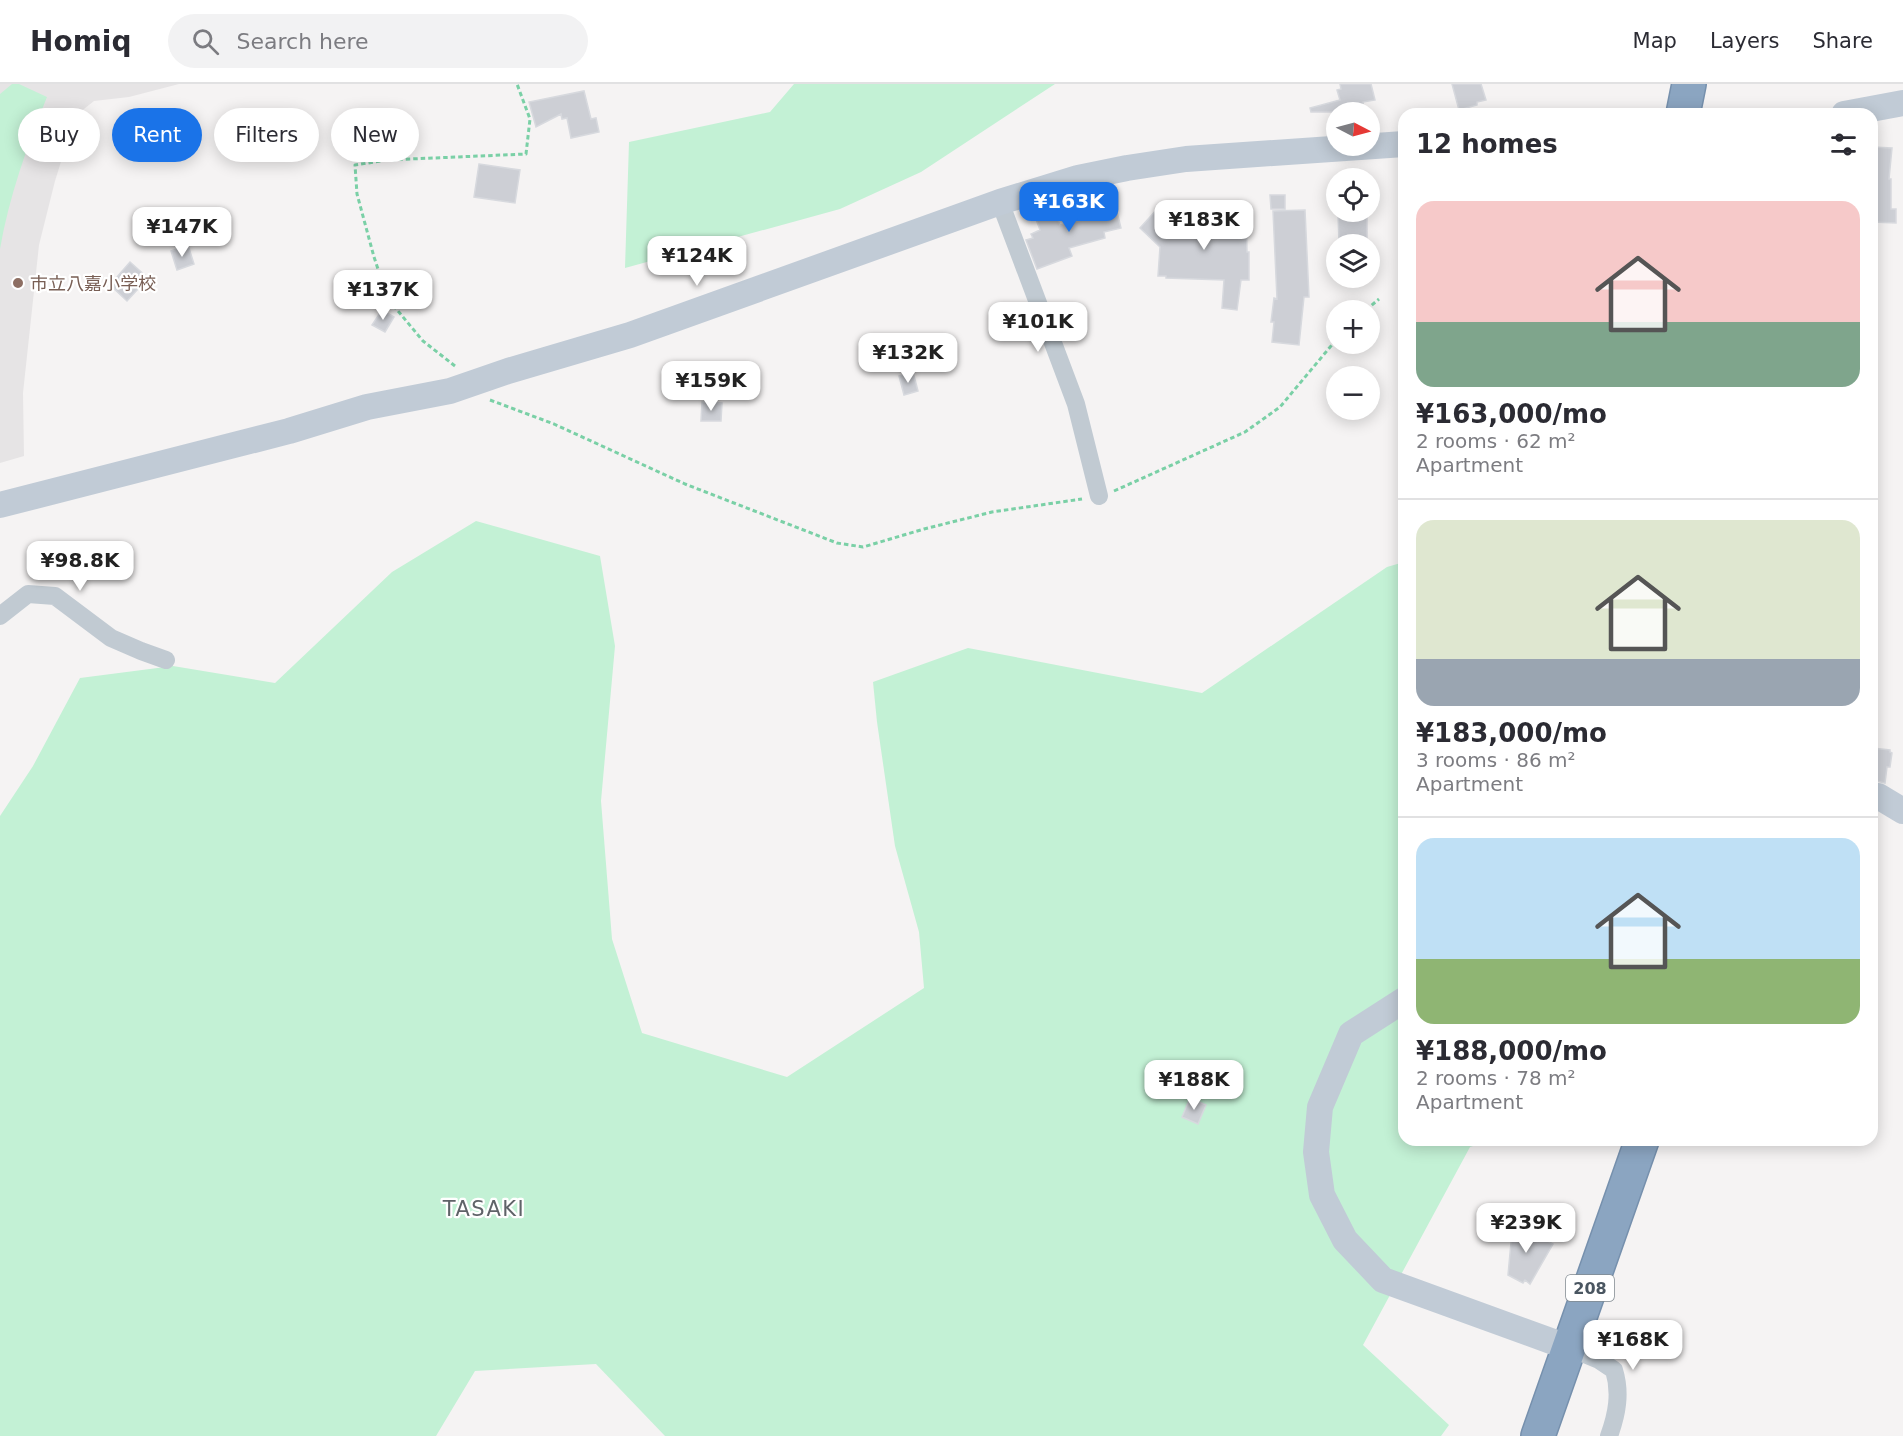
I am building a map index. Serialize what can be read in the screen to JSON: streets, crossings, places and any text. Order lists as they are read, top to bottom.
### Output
{
  "streets": {
    "highway": ["208"]
  },
  "districts": ["TASAKI"],
  "places": ["市立八嘉小学校"],
  "north": "right",
  "page": {
    "header": "Homiq",
    "search": "Search here",
    "nav": ["Map", "Layers", "Share"],
    "map_buttons": ["+", "−"],
    "chip": [
      "Buy",
      "Rent",
      "Filters",
      "New"
    ],
    "heading": "12 homes",
    "list": [
      {
        "name": "¥163,000/mo",
        "note": "2 rooms · 62 m² · Apartment"
      },
      {
        "name": "¥183,000/mo",
        "note": "3 rooms · 86 m² · Apartment"
      },
      {
        "name": "¥188,000/mo",
        "note": "2 rooms · 78 m² · Apartment"
      }
    ],
    "price": [
      "¥163K",
      "¥183K",
      "¥147K",
      "¥124K",
      "¥137K",
      "¥101K",
      "¥132K",
      "¥159K",
      "¥98.8K",
      "¥188K",
      "¥239K",
      "¥168K"
    ]
  }
}
